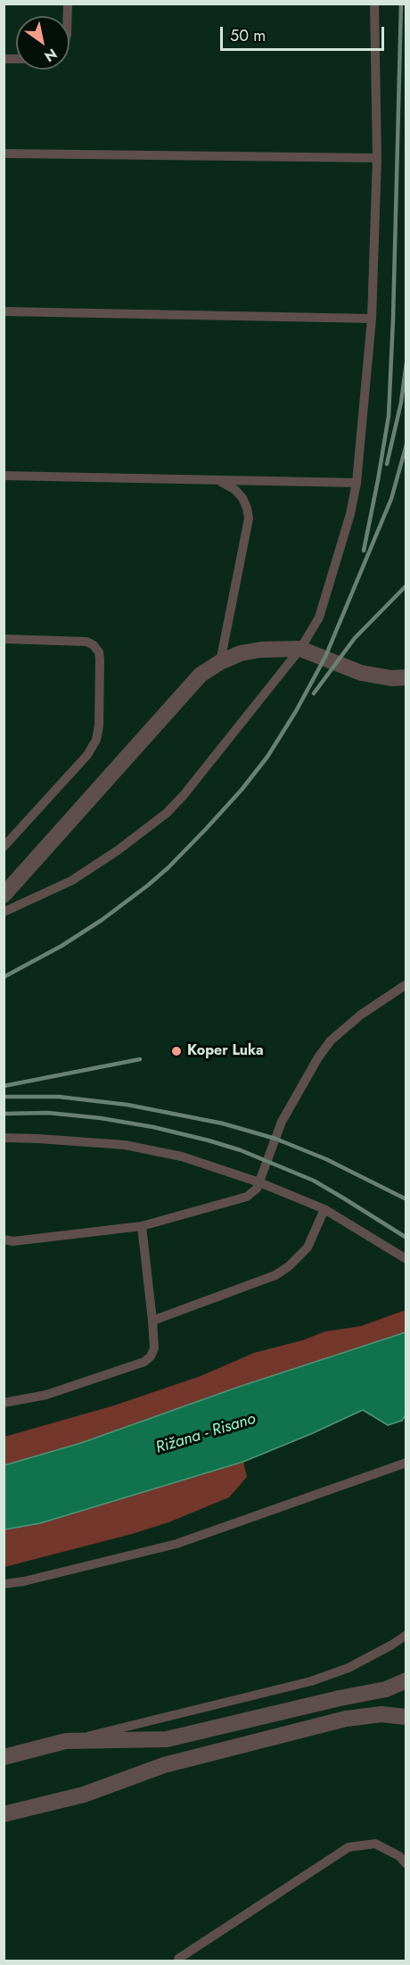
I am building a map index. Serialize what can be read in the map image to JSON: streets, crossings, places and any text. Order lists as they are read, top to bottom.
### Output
{
  "water": ["Rižana - Risano"],
  "places": ["Koper Luka"],
  "scale_bar": "50 m",
  "north": "bottom right"
}
